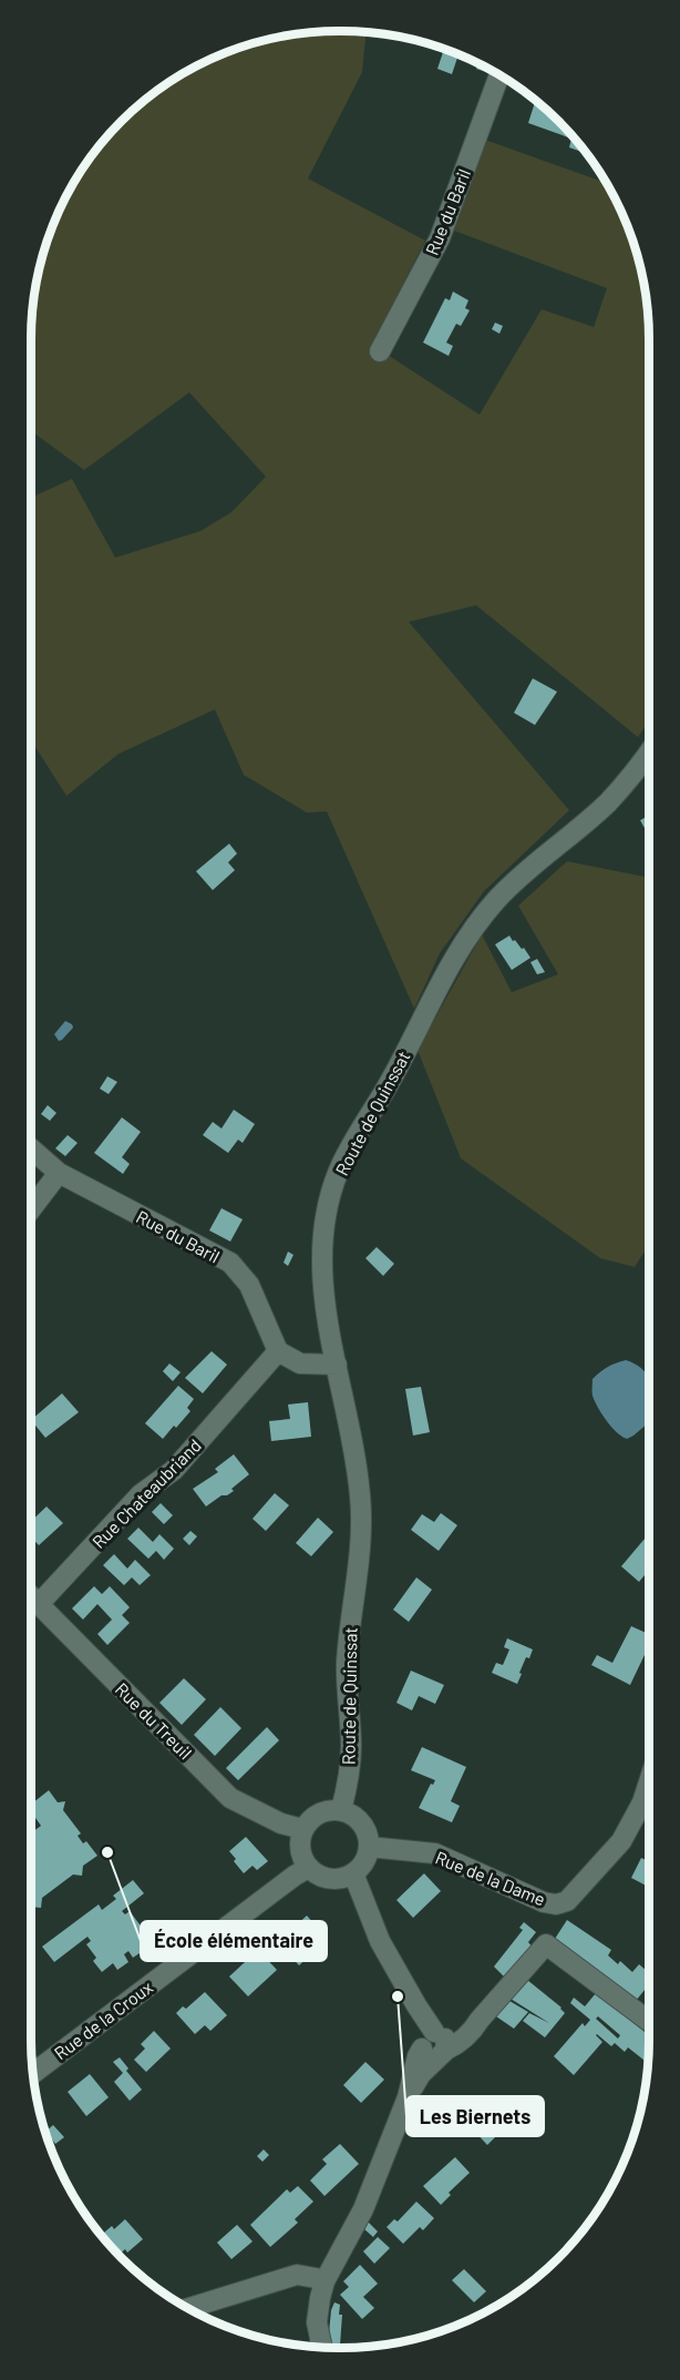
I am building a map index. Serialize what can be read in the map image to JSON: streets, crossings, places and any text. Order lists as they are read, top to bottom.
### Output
{
  "streets": {
    "street": [
      "Rue du Baril",
      "Route de Quinssat",
      "Rue Chateaubriand",
      "Rue du Treuil",
      "Rue de la Dame",
      "Rue de la Croux"
    ]
  },
  "crossings": [
    ["Rue du Baril", "Rue Chateaubriand"],
    ["Route de Quinssat", "Rue du Treuil"],
    ["Route de Quinssat", "Rue de la Dame"],
    ["Route de Quinssat", "Rue de la Croux"],
    ["Rue Chateaubriand", "Rue du Treuil"],
    ["Rue du Treuil", "Rue de la Dame"],
    ["Rue du Treuil", "Rue de la Croux"],
    ["Rue de la Dame", "Rue de la Croux"]
  ],
  "places": ["École élémentaire", "Les Biernets"]
}
